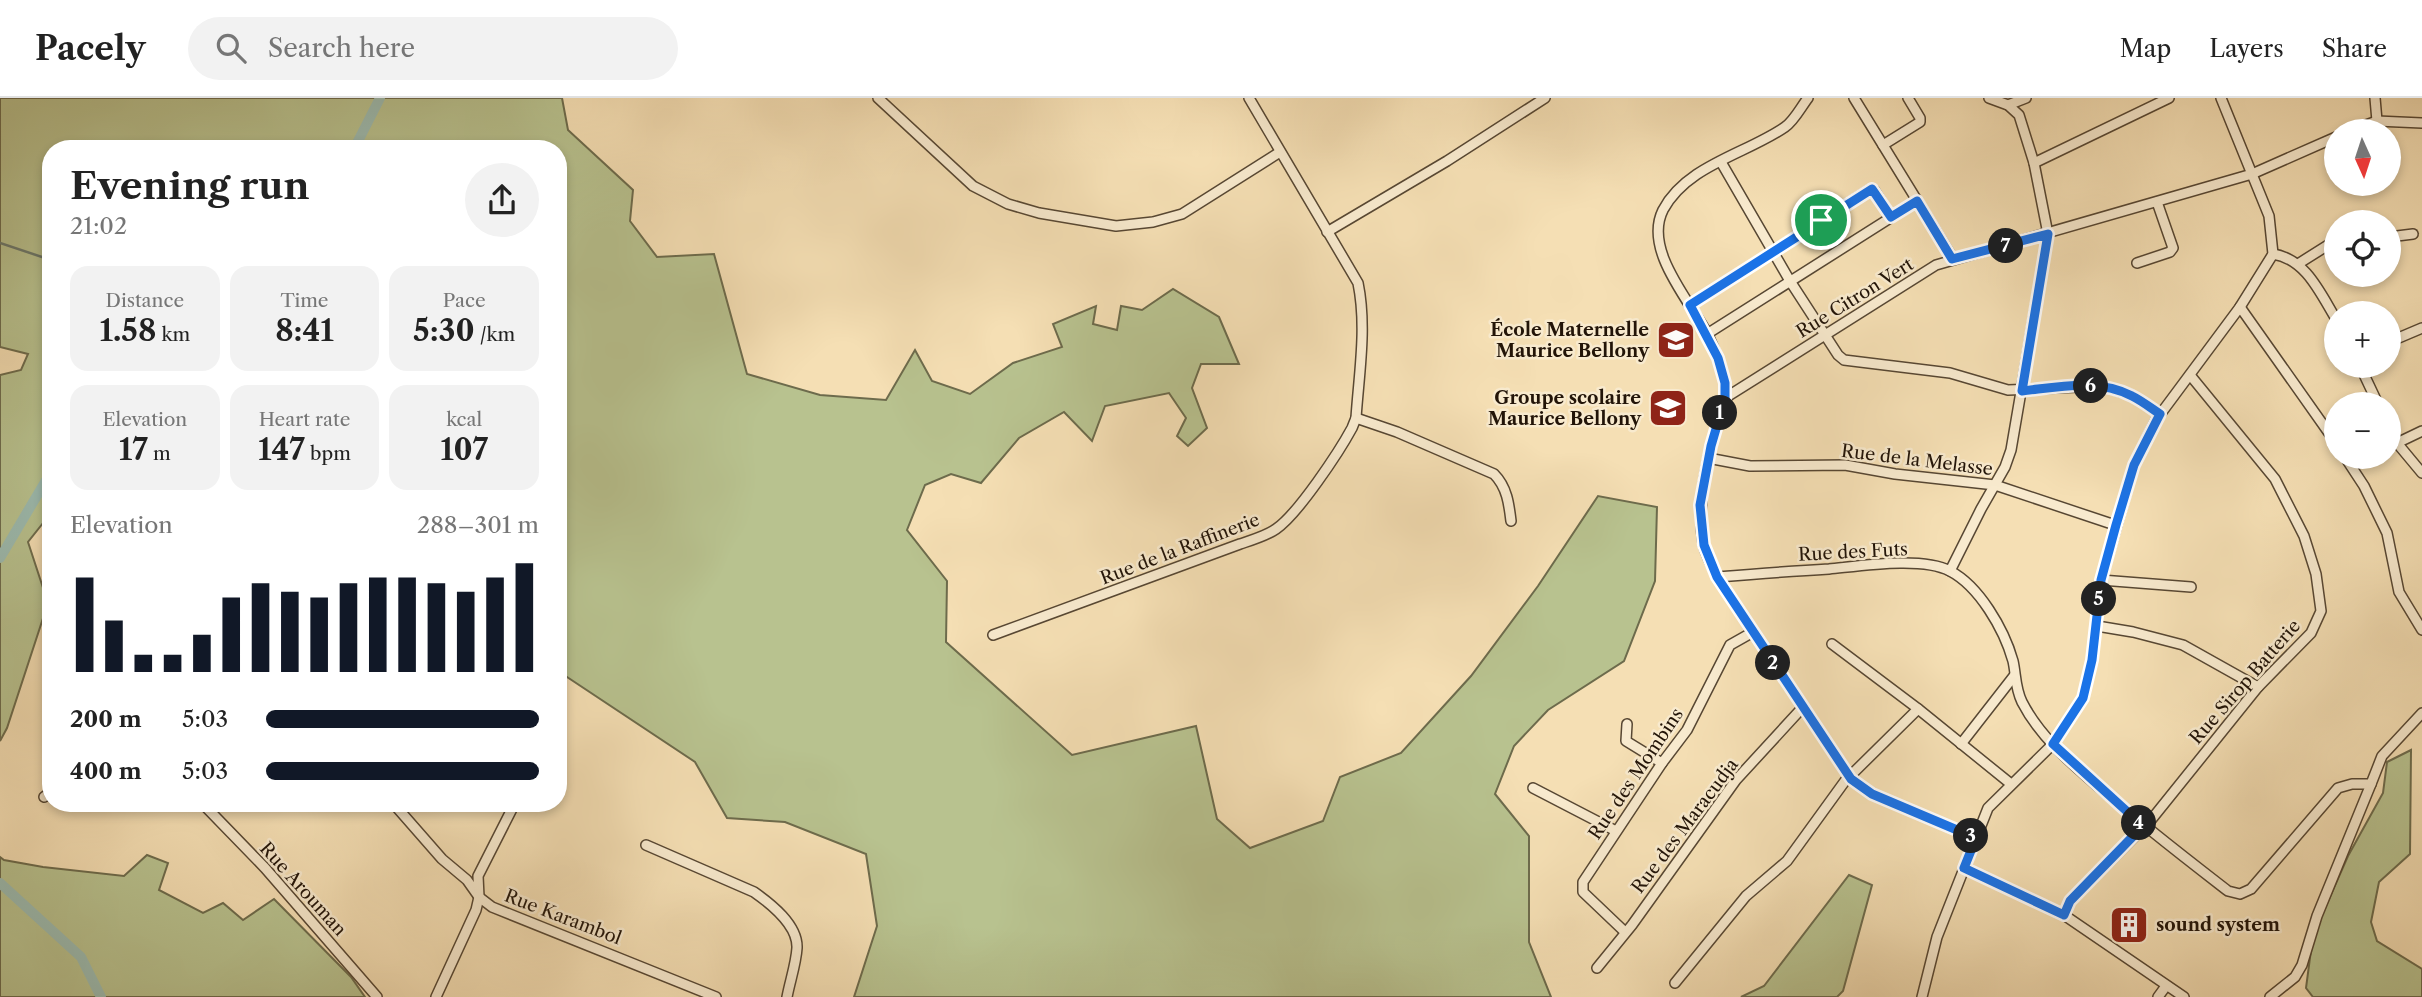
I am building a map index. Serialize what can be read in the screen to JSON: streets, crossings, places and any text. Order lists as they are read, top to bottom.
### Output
{
  "streets": {
    "street": [
      "Rue Citron Vert",
      "Rue de la Melasse",
      "Rue de la Raffinerie",
      "Rue des Futs",
      "Rue Sirop Batterie",
      "Rue des Mombins",
      "Rue des Maracudja",
      "Rue Arouman",
      "Rue Karambol"
    ]
  },
  "crossings": [
    ["Rue des Futs", "Rue Sirop Batterie"],
    ["Rue des Mombins", "Rue des Maracudja"]
  ],
  "places": {
    "school or university": ["École Maternelle Maurice Bellony", "Groupe scolaire Maurice Bellony"],
    "building": ["sound system"]
  },
  "north": "bottom",
  "page": {
    "header": "Pacely",
    "search": "Search here",
    "nav": ["Map", "Layers", "Share"],
    "map_buttons": ["+", "−"],
    "heading": ["Evening run", "21:02"],
    "pins": [
      "7",
      "6",
      "1",
      "5",
      "2",
      "4",
      "3"
    ],
    "stats": [
      ["Distance", "1.58 km"],
      ["Time", "8:41"],
      ["Pace", "5:30 /km"],
      ["Elevation", "17 m"],
      ["Heart rate", "147 bpm"],
      ["kcal", "107"]
    ],
    "chart": ["Elevation", "288–301 m"],
    "list": [
      {
        "name": "200 m",
        "note": "5:03"
      },
      {
        "name": "400 m",
        "note": "5:03"
      }
    ]
  }
}
